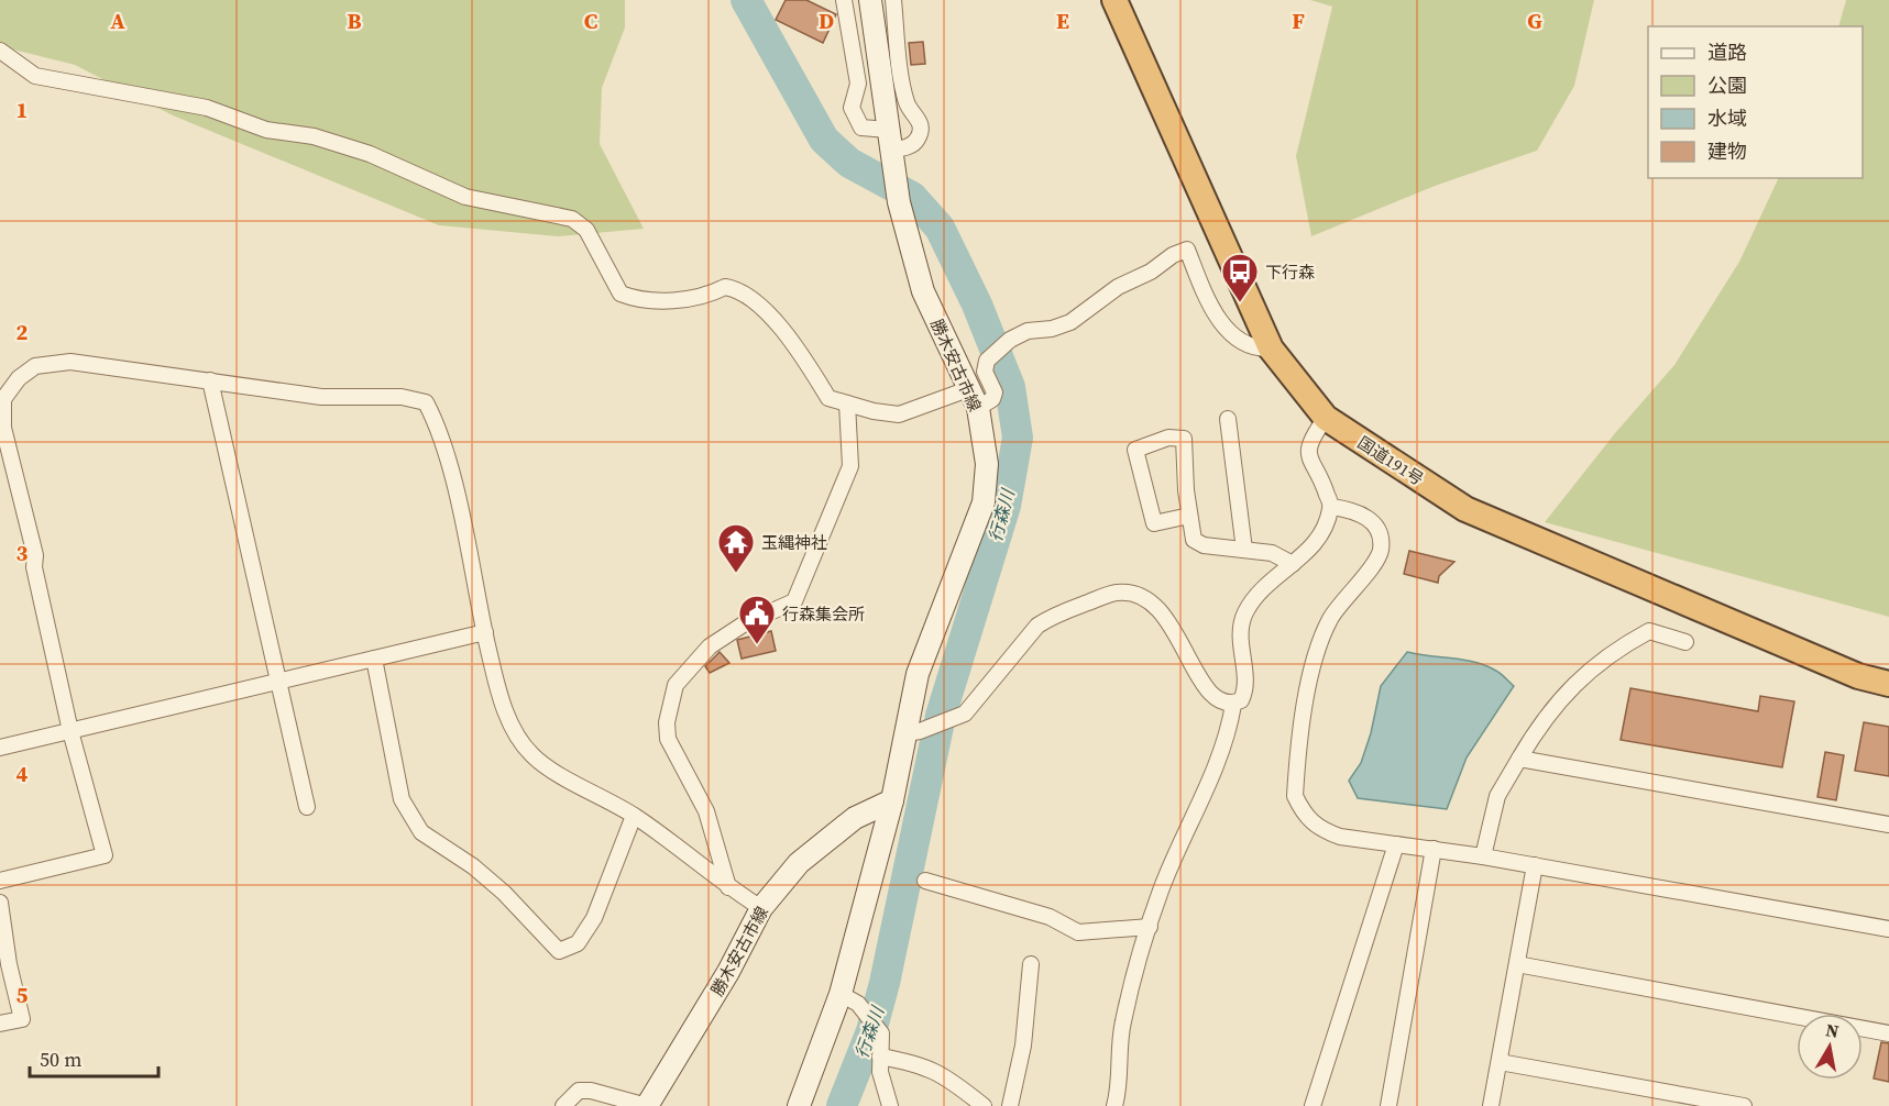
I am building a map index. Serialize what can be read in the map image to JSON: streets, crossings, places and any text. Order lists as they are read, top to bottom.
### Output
{
  "streets": {
    "highway": ["国道191号"],
    "main road": ["勝木安古市線"]
  },
  "water": ["行森川"],
  "places": {
    "bus stop": ["下行森"],
    "temple": ["玉縄神社"],
    "public building": ["行森集会所"]
  },
  "legend": [
    "道路",
    "公園",
    "水域",
    "建物"
  ],
  "scale_bar": "50 m",
  "north": "top",
  "grid": {
    "columns": [
      "A",
      "B",
      "C",
      "D",
      "E",
      "F",
      "G"
    ],
    "rows": [
      "1",
      "2",
      "3",
      "4",
      "5"
    ]
  }
}
